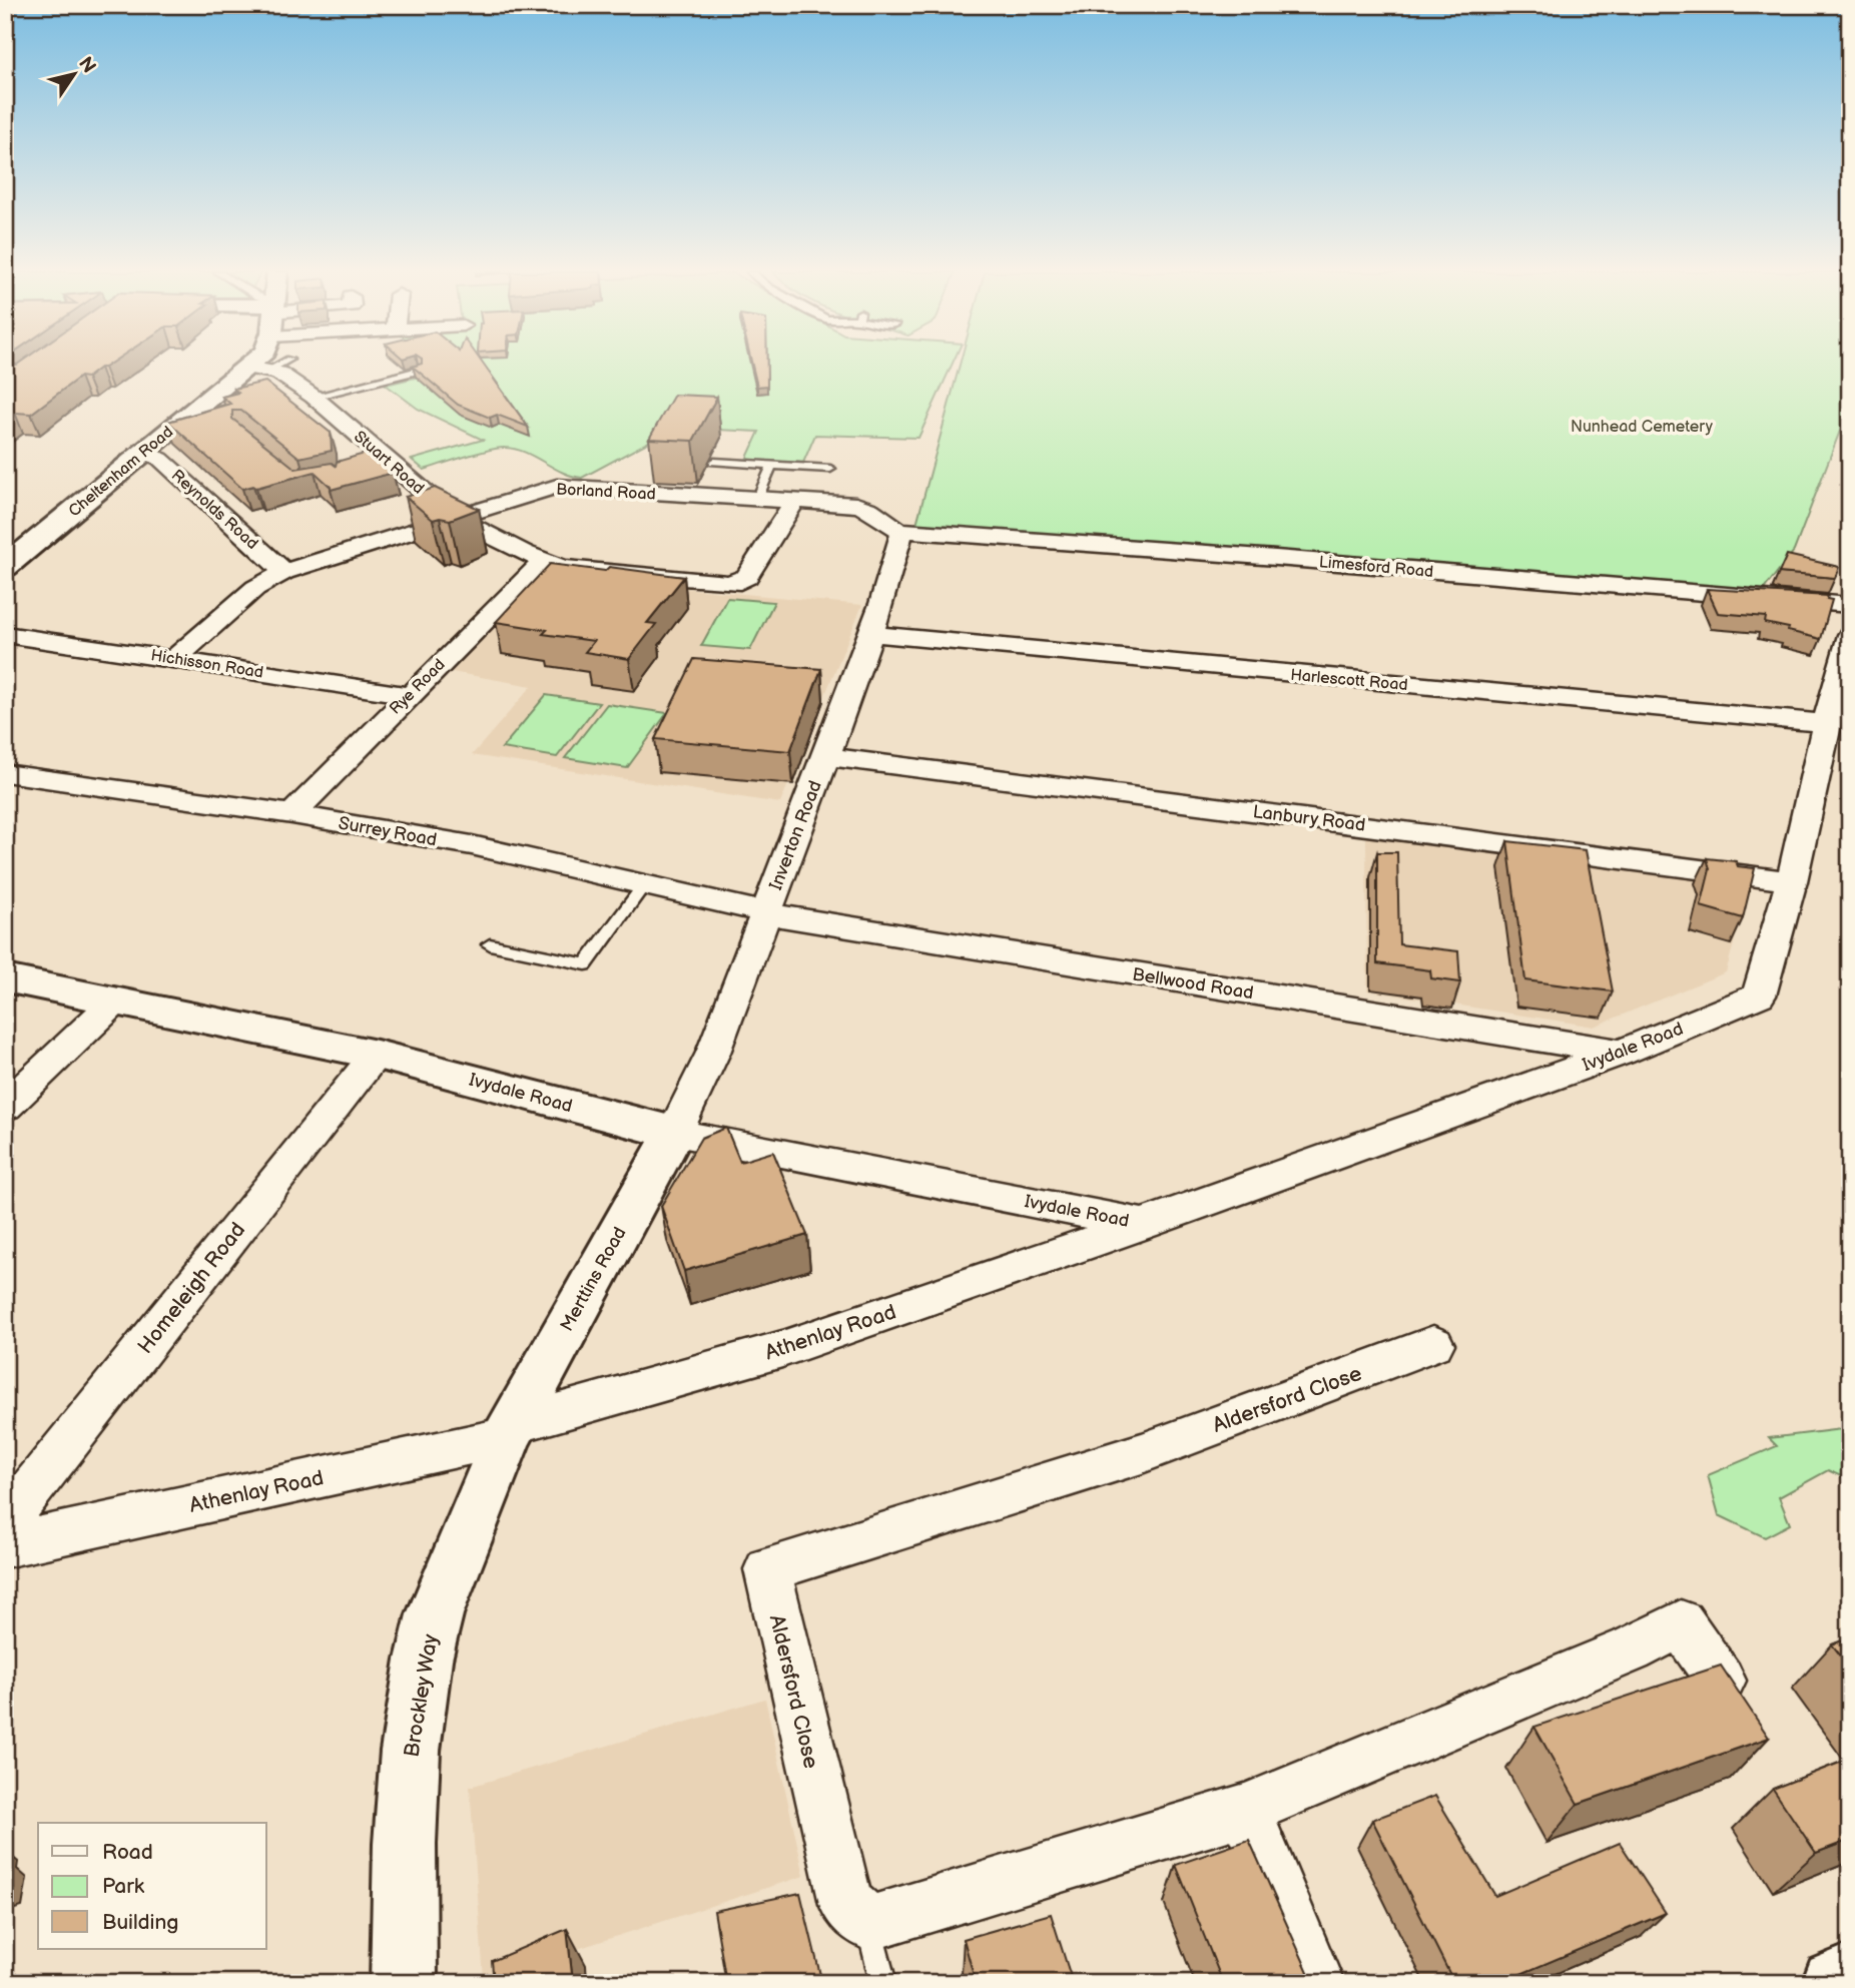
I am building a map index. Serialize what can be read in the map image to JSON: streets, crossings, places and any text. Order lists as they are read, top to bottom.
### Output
{
  "streets": {
    "street": [
      "Stuart Road",
      "Cheltenham Road",
      "Borland Road",
      "Reynolds Road",
      "Limesford Road",
      "Hichisson Road",
      "Harlescott Road",
      "Rye Road",
      "Lanbury Road",
      "Surrey Road",
      "Inverton Road",
      "Bellwood Road",
      "Ivydale Road",
      "Merttins Road",
      "Homeleigh Road",
      "Athenlay Road",
      "Aldersford Close",
      "Brockley Way"
    ]
  },
  "crossings": [
    ["Stuart Road", "Cheltenham Road"],
    ["Stuart Road", "Borland Road"],
    ["Stuart Road", "Rye Road"],
    ["Cheltenham Road", "Reynolds Road"],
    ["Borland Road", "Reynolds Road"],
    ["Borland Road", "Limesford Road"],
    ["Borland Road", "Hichisson Road"],
    ["Borland Road", "Inverton Road"],
    ["Limesford Road", "Inverton Road"],
    ["Hichisson Road", "Rye Road"],
    ["Harlescott Road", "Inverton Road"],
    ["Harlescott Road", "Ivydale Road"],
    ["Rye Road", "Surrey Road"],
    ["Lanbury Road", "Inverton Road"],
    ["Lanbury Road", "Ivydale Road"],
    ["Surrey Road", "Inverton Road"],
    ["Surrey Road", "Bellwood Road"],
    ["Inverton Road", "Bellwood Road"],
    ["Inverton Road", "Ivydale Road"],
    ["Inverton Road", "Merttins Road"],
    ["Bellwood Road", "Ivydale Road"],
    ["Ivydale Road", "Merttins Road"],
    ["Ivydale Road", "Homeleigh Road"],
    ["Ivydale Road", "Athenlay Road"],
    ["Merttins Road", "Athenlay Road"],
    ["Merttins Road", "Brockley Way"],
    ["Athenlay Road", "Brockley Way"]
  ],
  "parks": ["Nunhead Cemetery"],
  "legend": ["Road", "Park", "Building"],
  "north": "top right"
}
